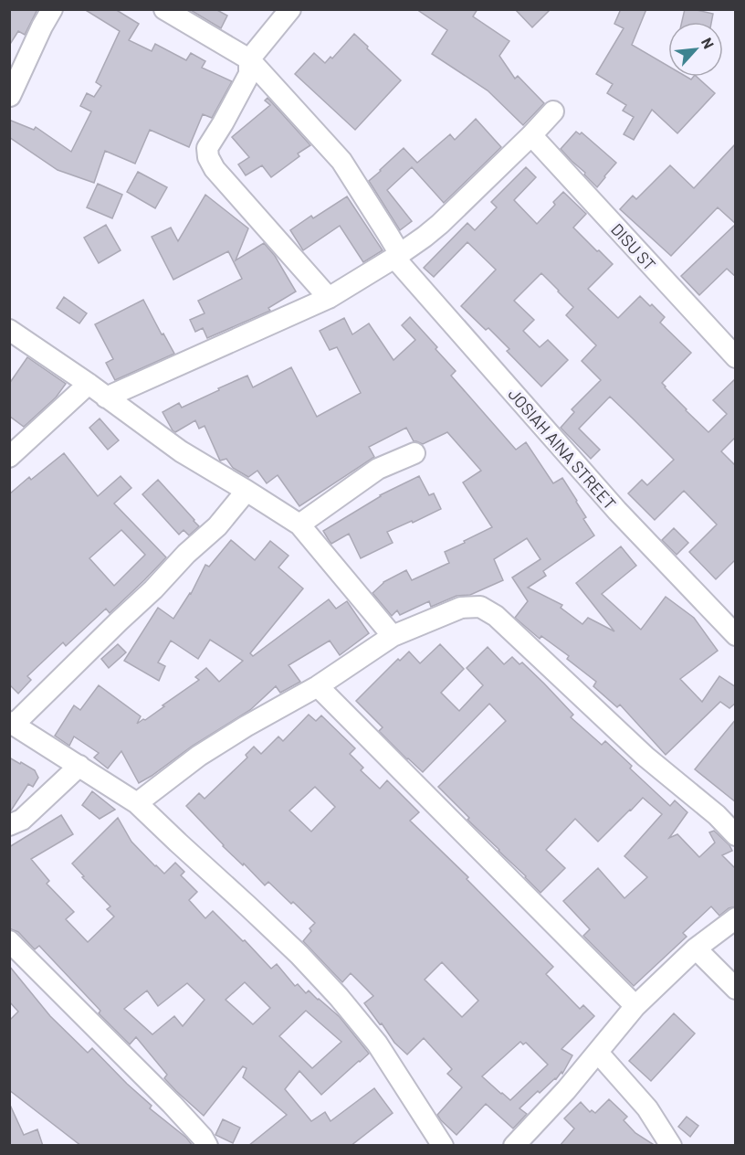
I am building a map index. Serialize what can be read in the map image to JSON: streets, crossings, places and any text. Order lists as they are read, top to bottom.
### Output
{
  "streets": {
    "street": ["DISU ST", "JOSIAH AINA STREET"]
  },
  "north": "top right"
}
